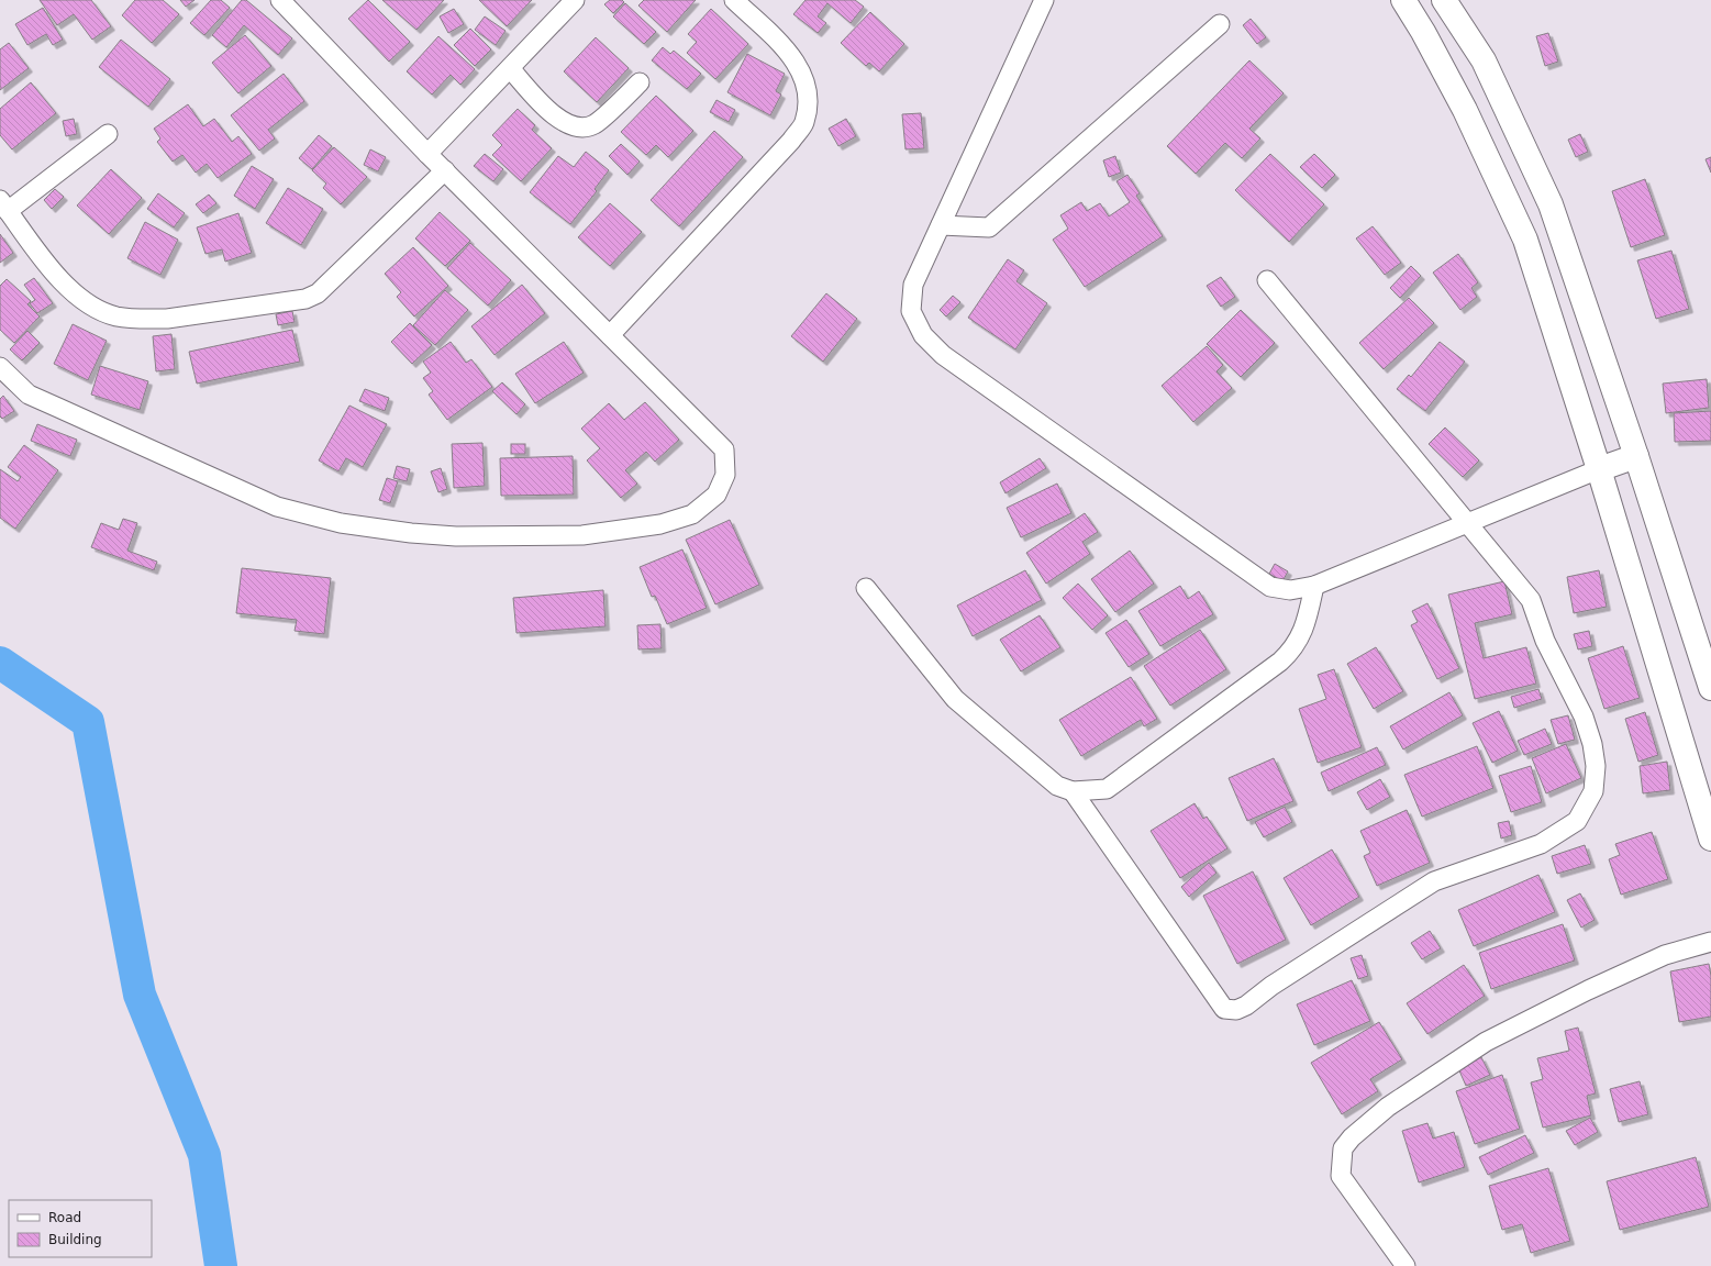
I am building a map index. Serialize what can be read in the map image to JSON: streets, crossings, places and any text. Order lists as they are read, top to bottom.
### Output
{
  "legend": ["Road", "Building"]
}
